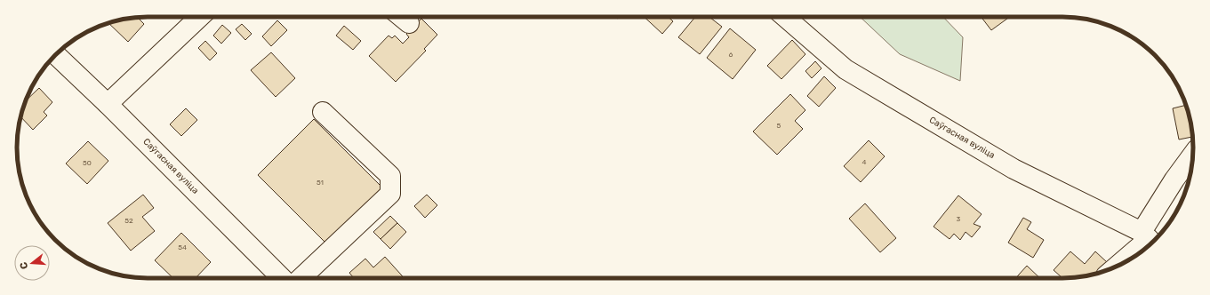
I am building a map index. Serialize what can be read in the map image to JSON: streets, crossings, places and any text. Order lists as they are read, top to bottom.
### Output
{
  "streets": {
    "street": ["Саўгасная вуліца"]
  },
  "house_numbers": [
    "6",
    "5",
    "4",
    "50",
    "51",
    "3",
    "52",
    "54"
  ],
  "north": "left"
}
